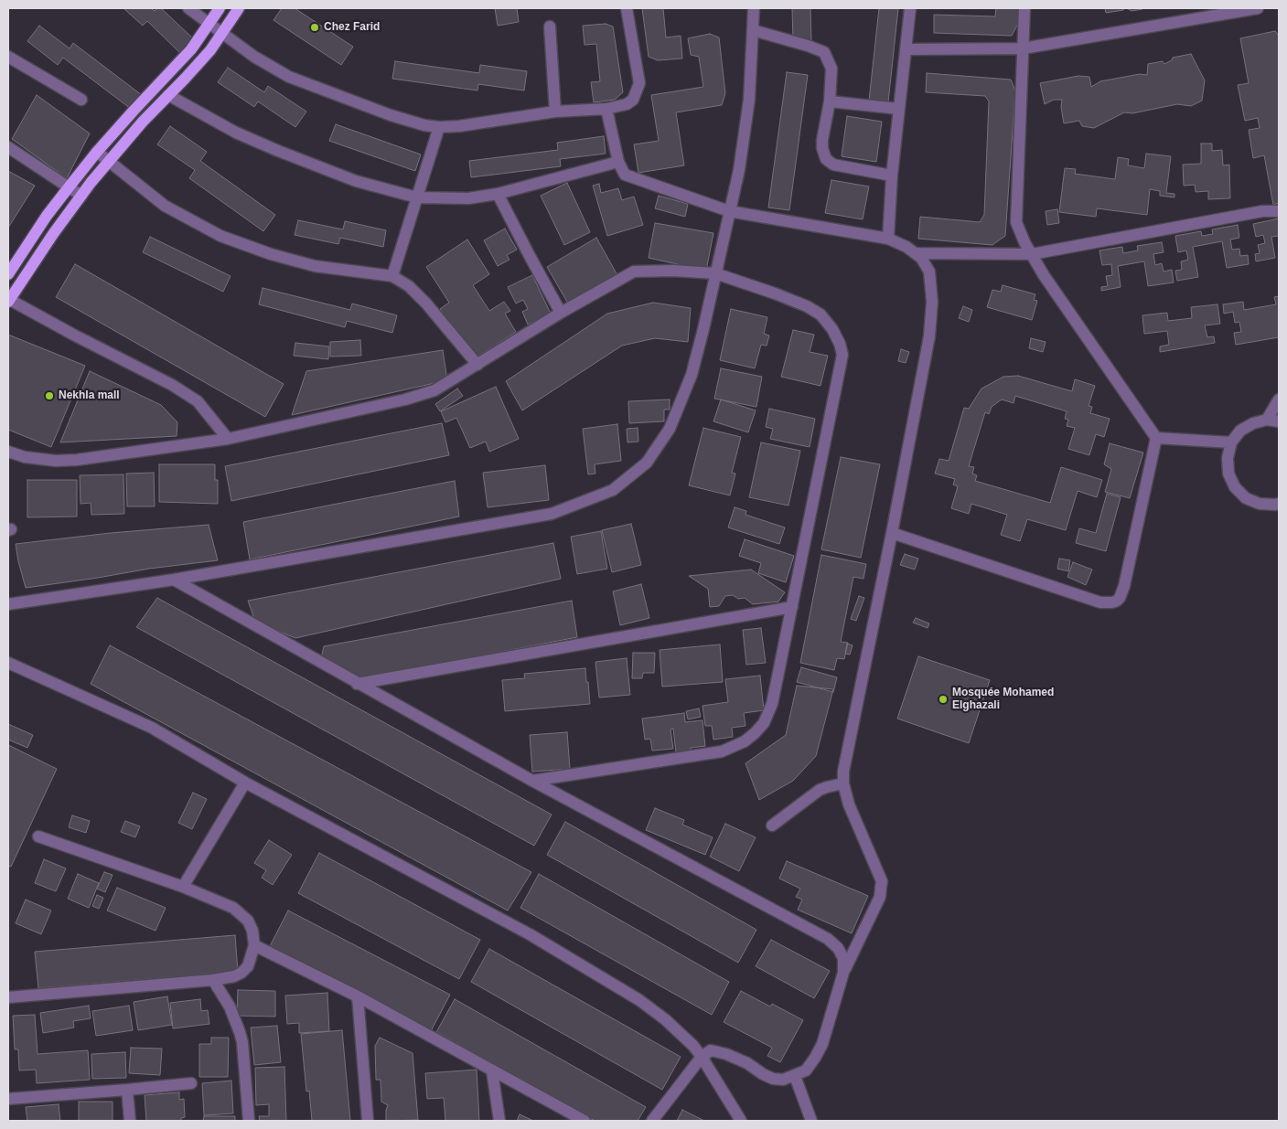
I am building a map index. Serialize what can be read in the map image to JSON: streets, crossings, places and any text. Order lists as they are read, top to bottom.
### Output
{
  "places": ["Chez Farid", "Nekhla mall", "Mosquée Mohamed Elghazali"]
}
